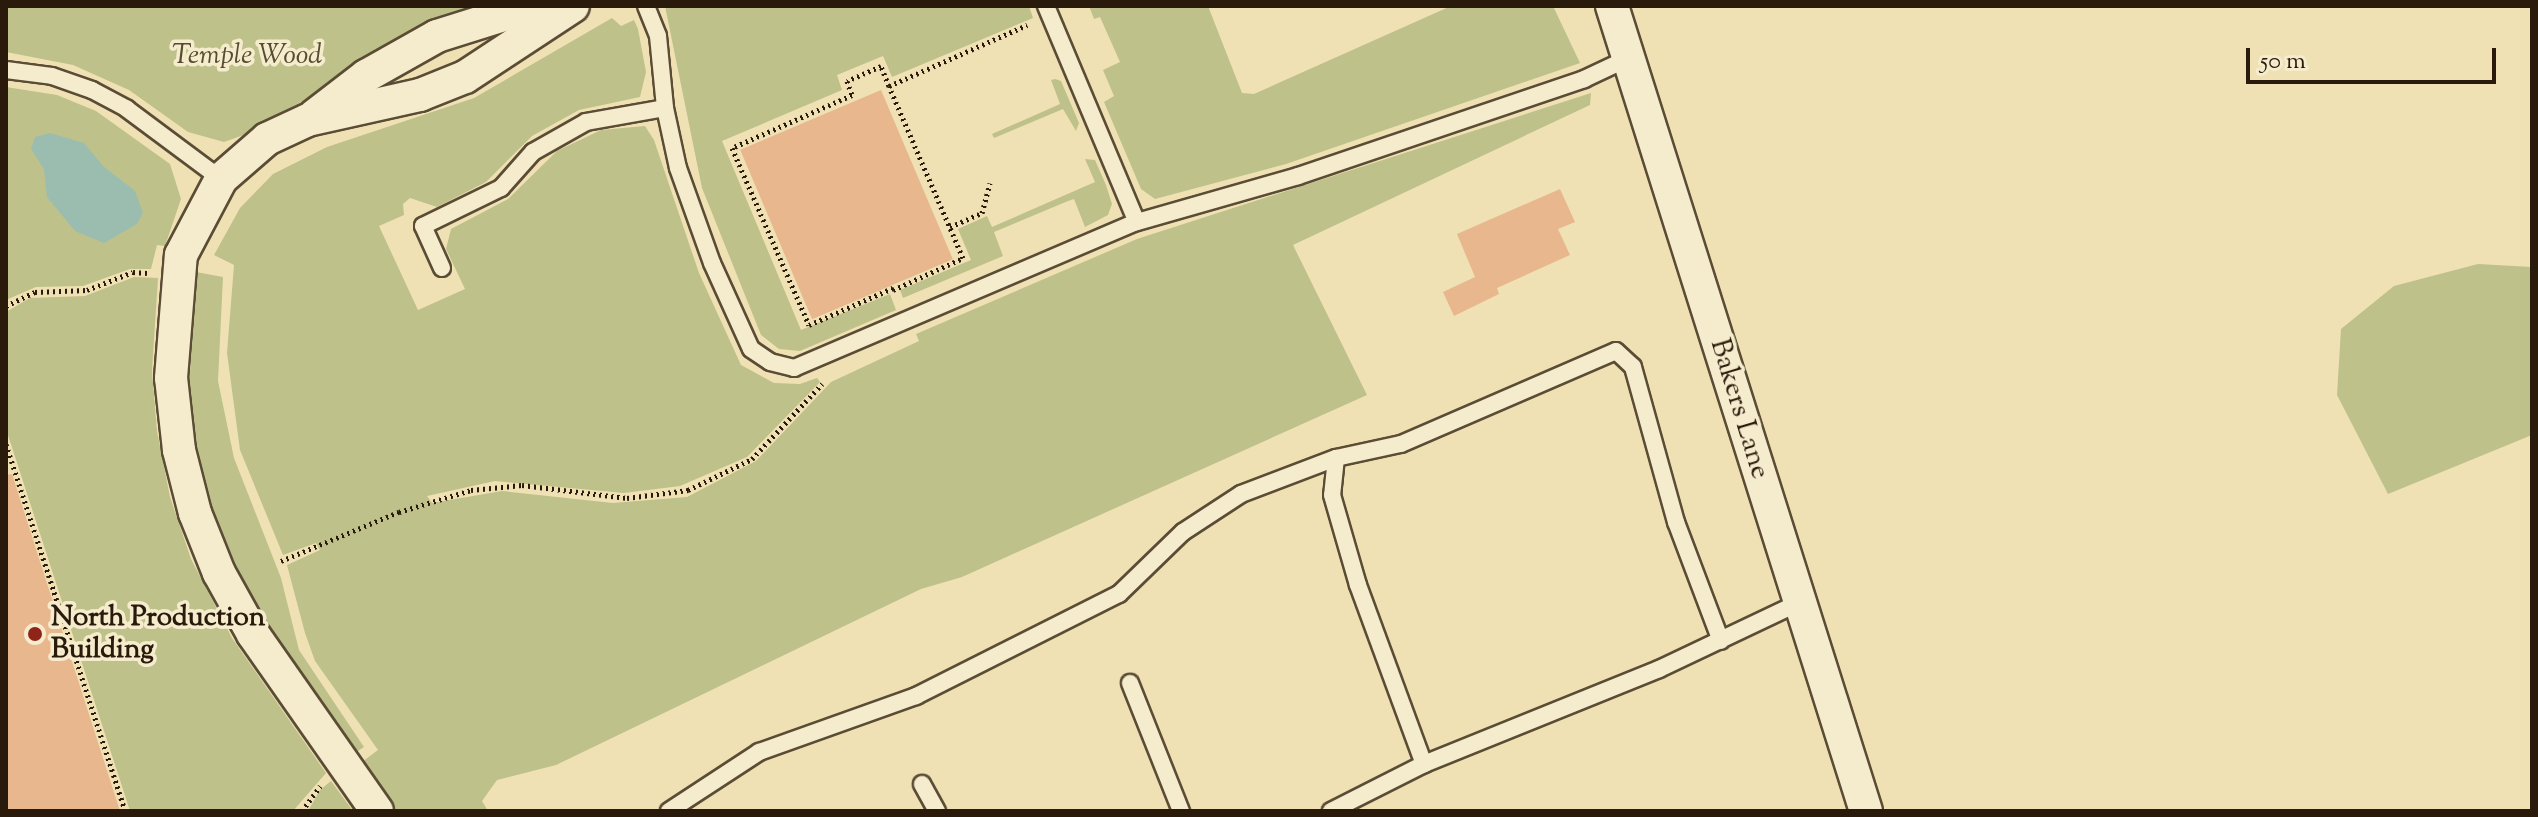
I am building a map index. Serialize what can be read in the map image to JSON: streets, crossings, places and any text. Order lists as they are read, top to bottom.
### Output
{
  "streets": {
    "street": ["Bakers Lane"]
  },
  "parks": ["Temple Wood"],
  "places": ["North Production Building"],
  "scale_bar": "50 m"
}
